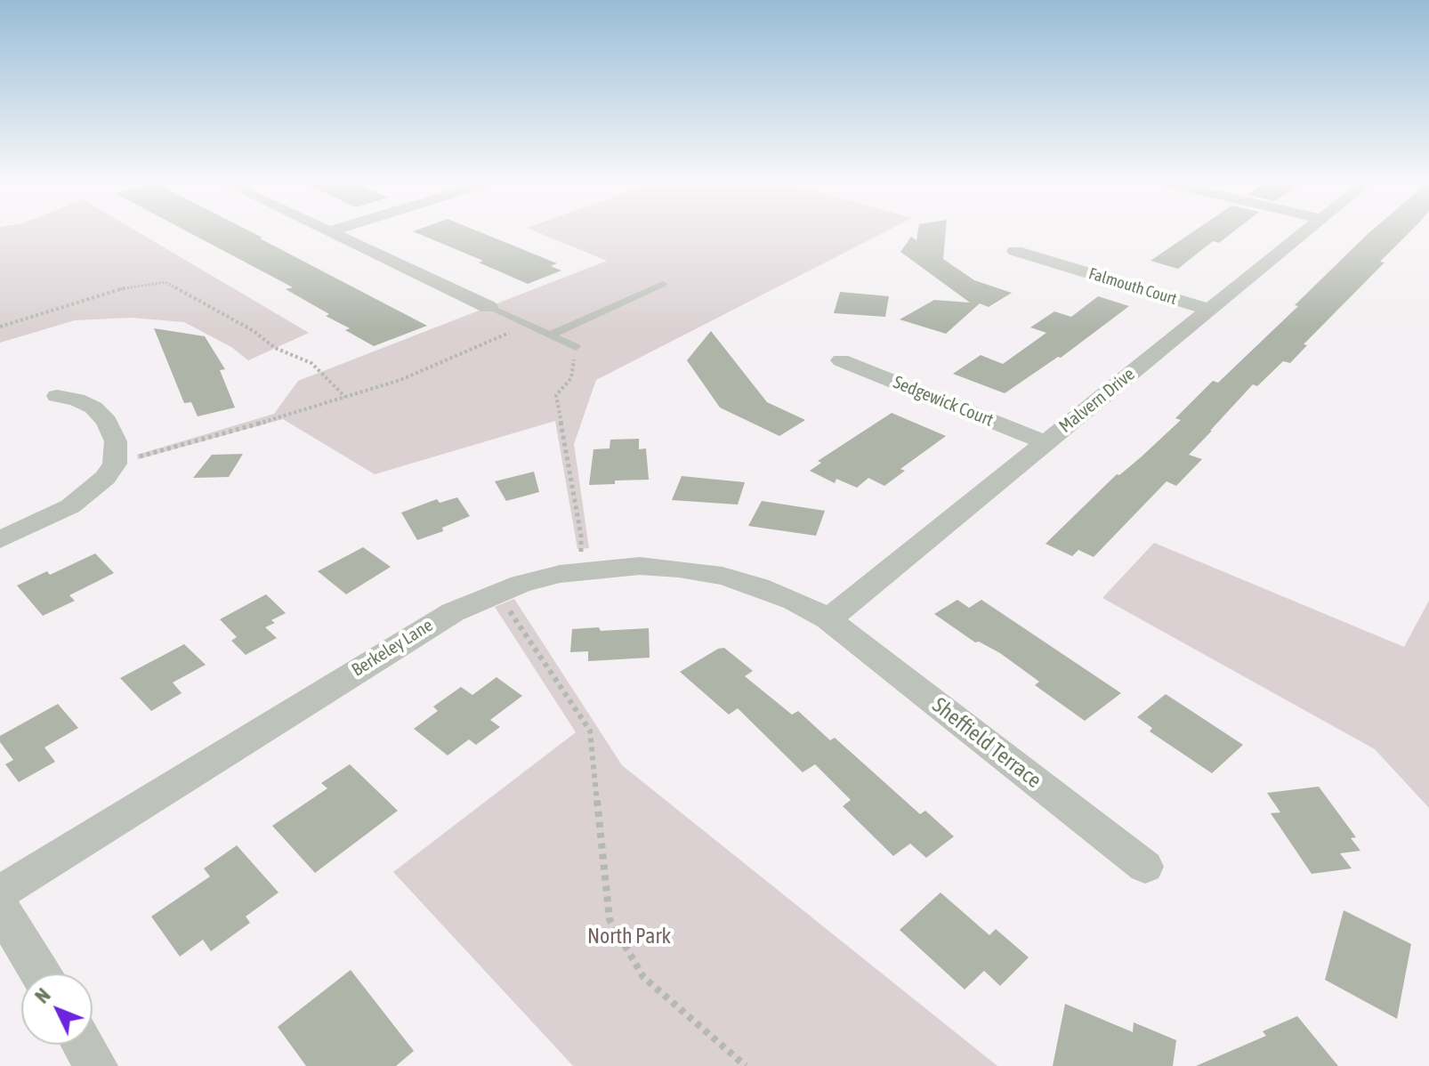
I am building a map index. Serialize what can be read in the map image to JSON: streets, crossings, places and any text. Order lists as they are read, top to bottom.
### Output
{
  "streets": {
    "street": [
      "Falmouth Court",
      "Malvern Drive",
      "Sedgewick Court",
      "Berkeley Lane",
      "Sheffield Terrace"
    ]
  },
  "crossings": [
    ["Falmouth Court", "Malvern Drive"],
    ["Malvern Drive", "Sedgewick Court"],
    ["Malvern Drive", "Berkeley Lane"],
    ["Malvern Drive", "Sheffield Terrace"],
    ["Berkeley Lane", "Sheffield Terrace"]
  ],
  "parks": ["North Park"],
  "north": "top left"
}
